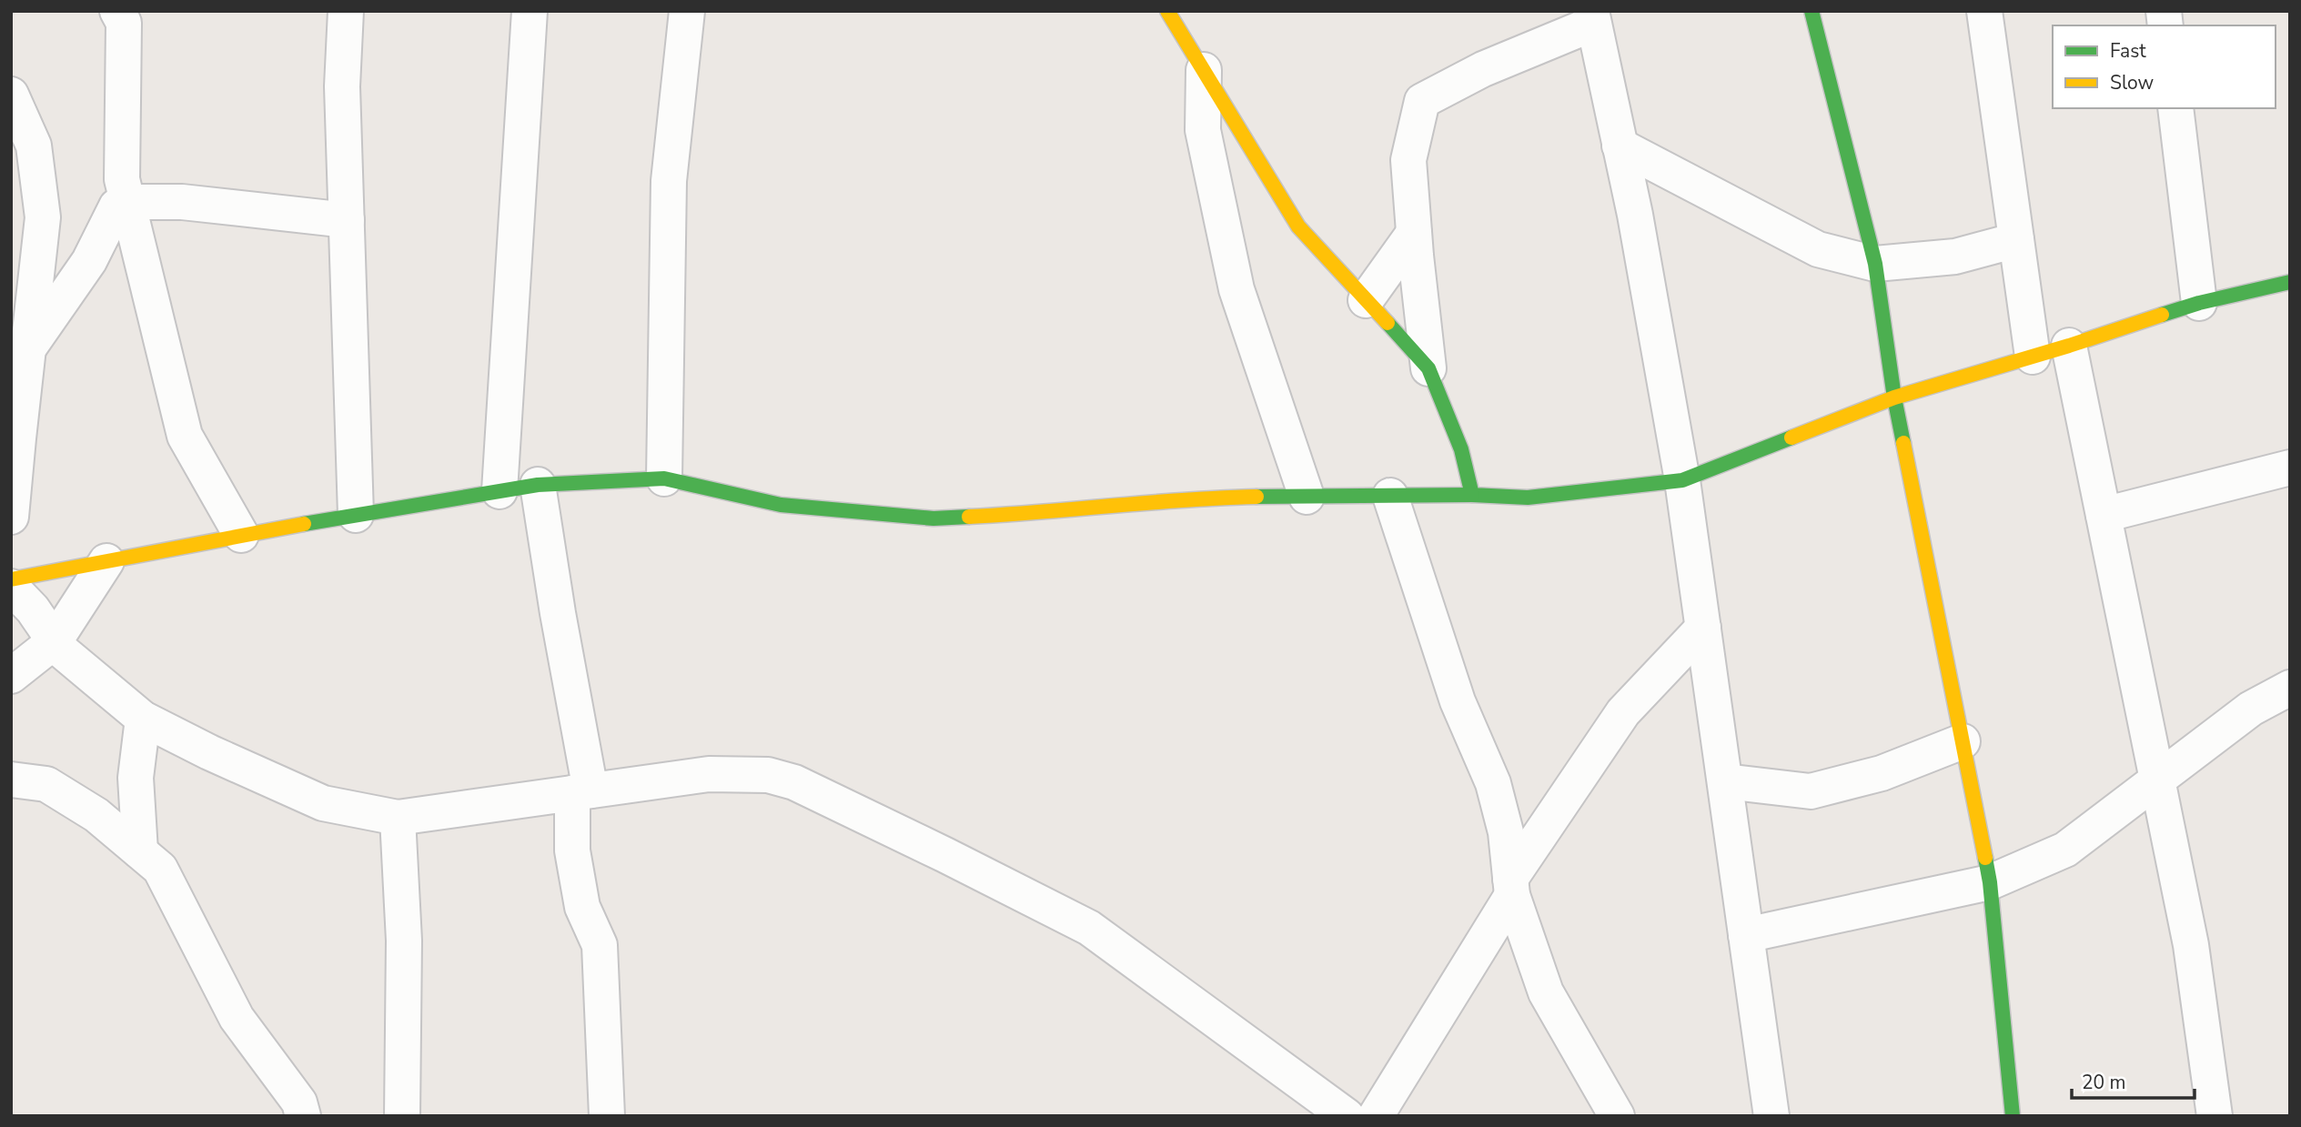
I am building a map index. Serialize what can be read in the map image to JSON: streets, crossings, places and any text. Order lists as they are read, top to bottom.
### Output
{
  "legend": ["Fast", "Slow"],
  "scale_bar": "20 m"
}
